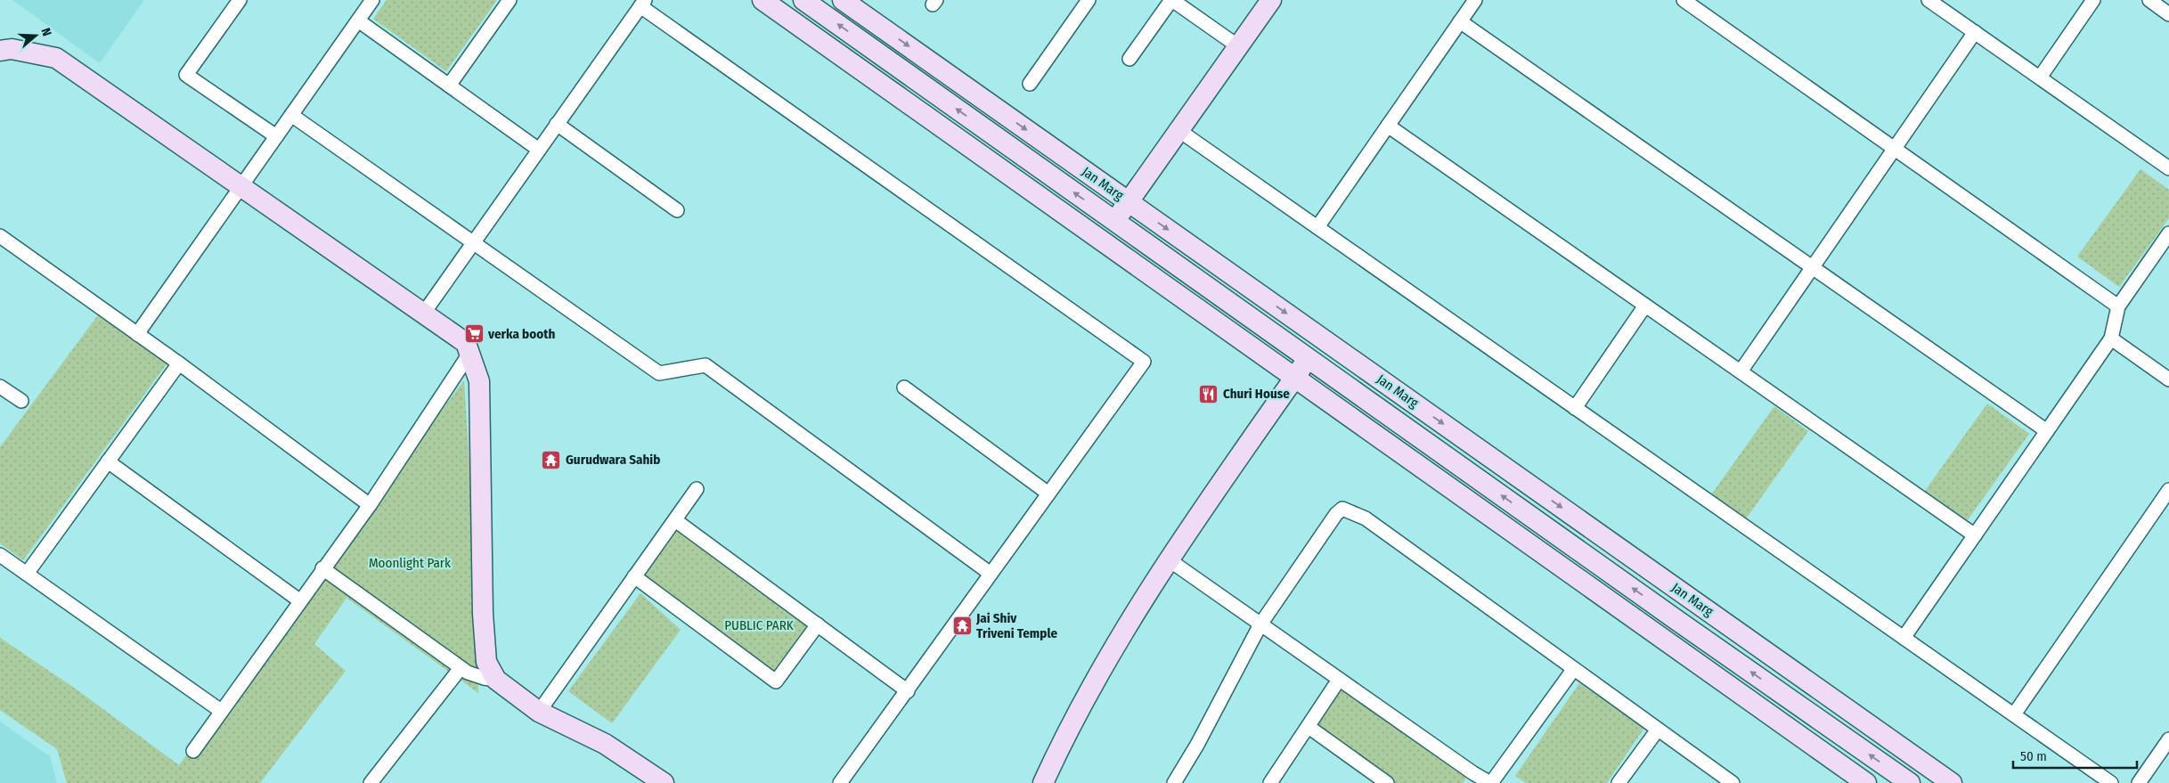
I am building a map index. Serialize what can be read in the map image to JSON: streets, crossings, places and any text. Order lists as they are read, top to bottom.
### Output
{
  "streets": {
    "street": ["Jan Marg"]
  },
  "parks": ["Moonlight Park", "PUBLIC PARK"],
  "places": {
    "supermarket": ["verka booth"],
    "restaurant": ["Churi House"],
    "temple": ["Gurudwara Sahib", "Jai Shiv Triveni Temple"]
  },
  "scale_bar": "50 m",
  "north": "right"
}
